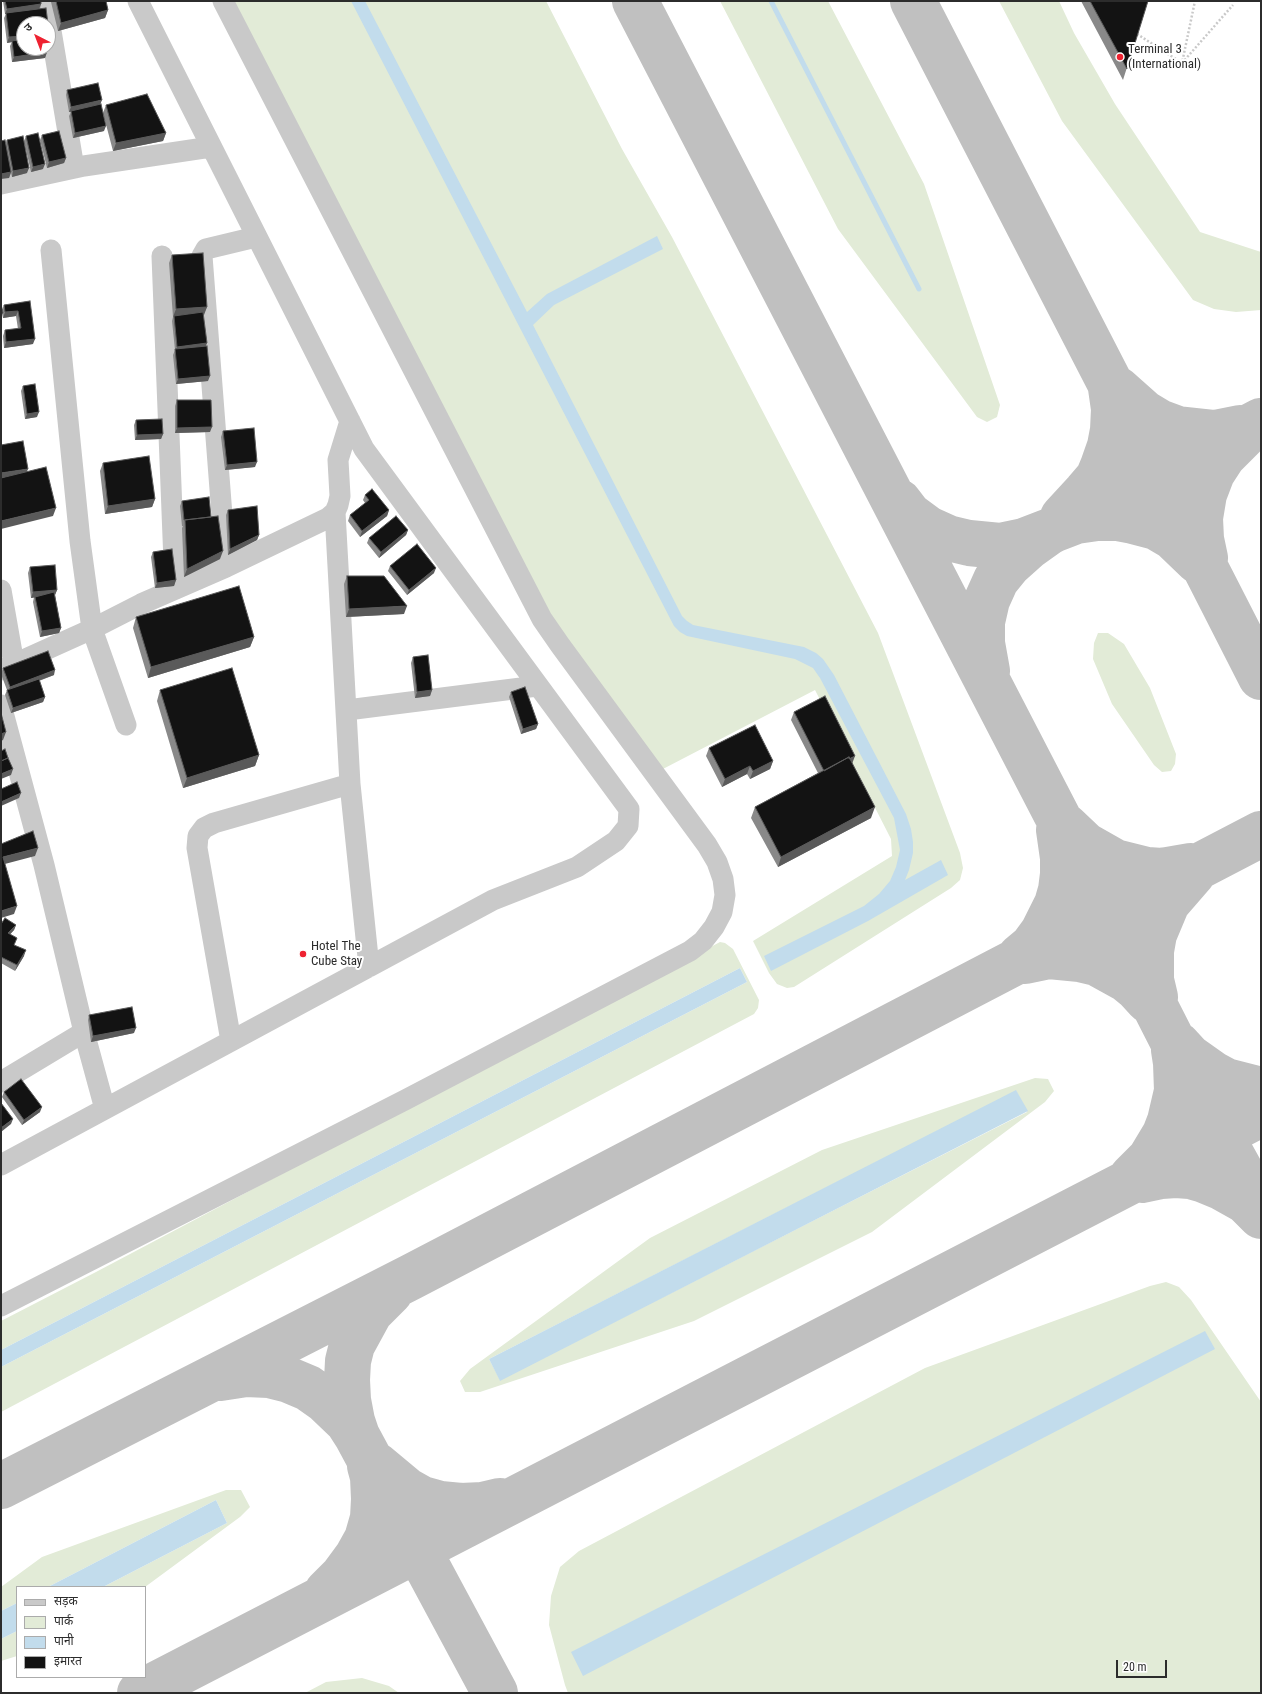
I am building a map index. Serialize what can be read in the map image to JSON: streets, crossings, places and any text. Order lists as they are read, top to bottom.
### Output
{
  "places": ["Terminal 3 (International)", "Hotel The Cube Stay"],
  "legend": [
    "सड़क",
    "पार्क",
    "पानी",
    "इमारत"
  ],
  "scale_bar": "20 m",
  "north": "top left"
}
